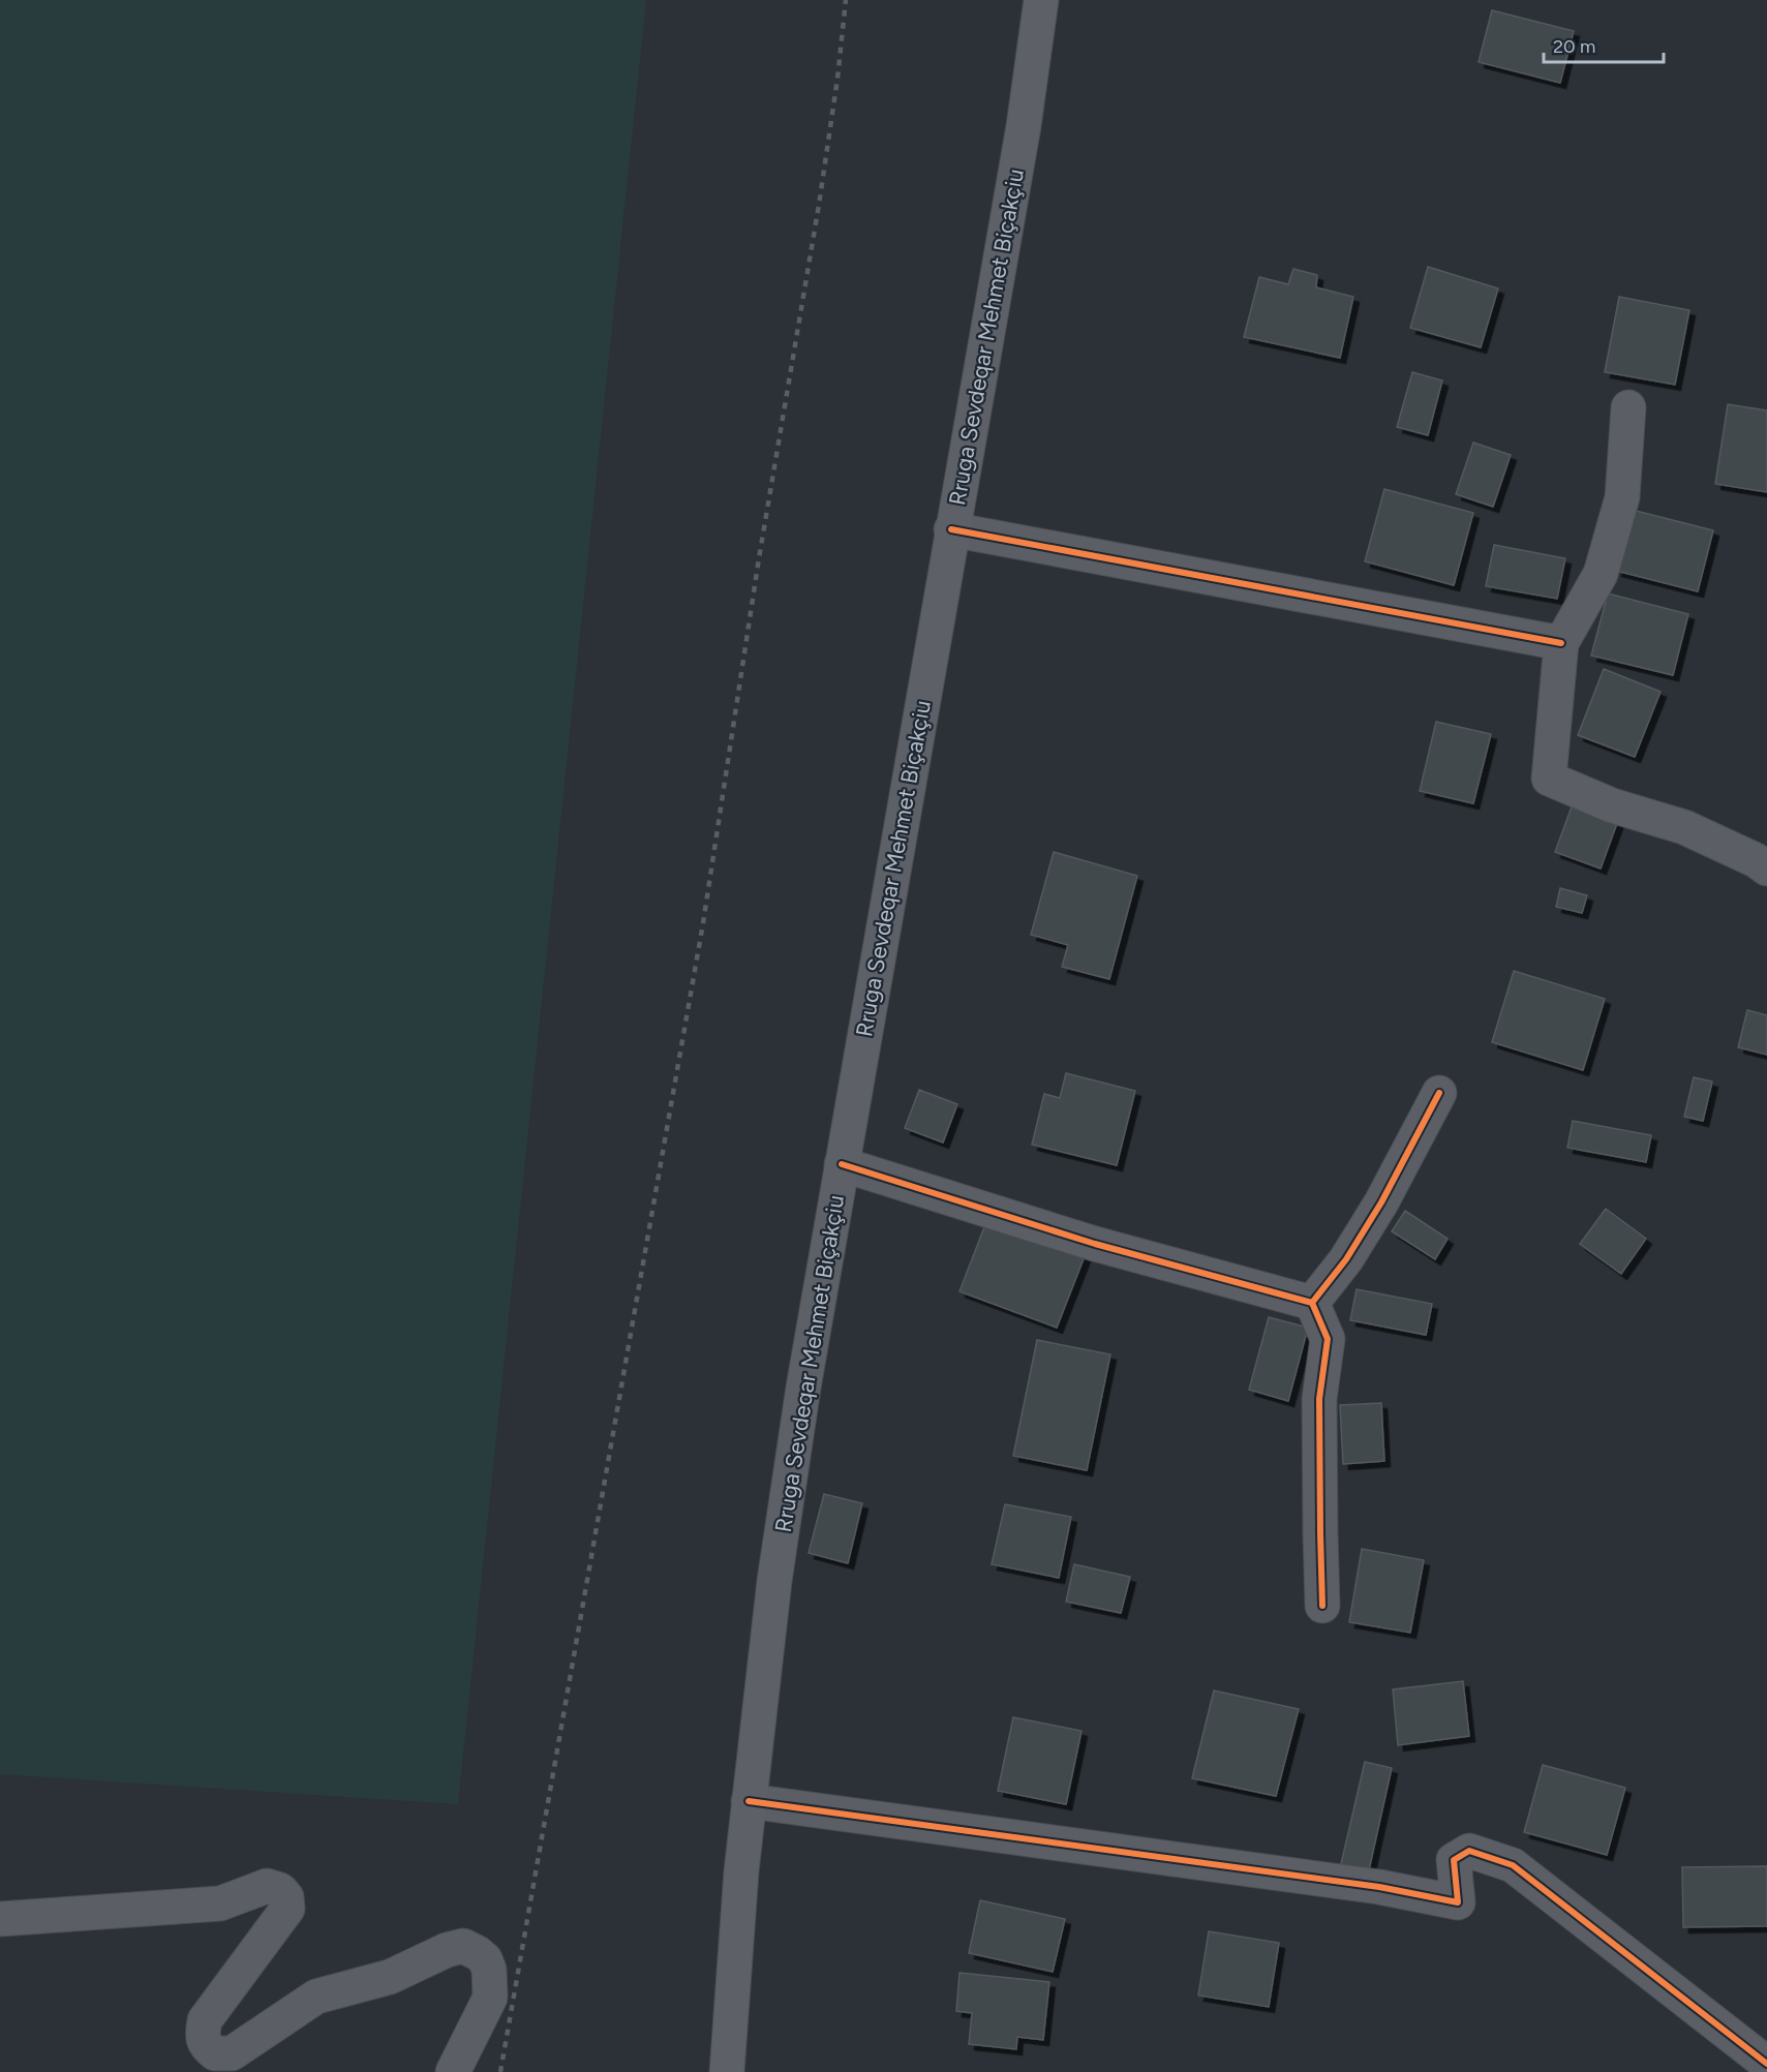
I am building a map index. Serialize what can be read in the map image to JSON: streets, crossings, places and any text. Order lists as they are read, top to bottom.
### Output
{
  "streets": {
    "main road": ["Rruga Sevdeqar Mehmet Biçakçiu"]
  },
  "scale_bar": "20 m"
}
